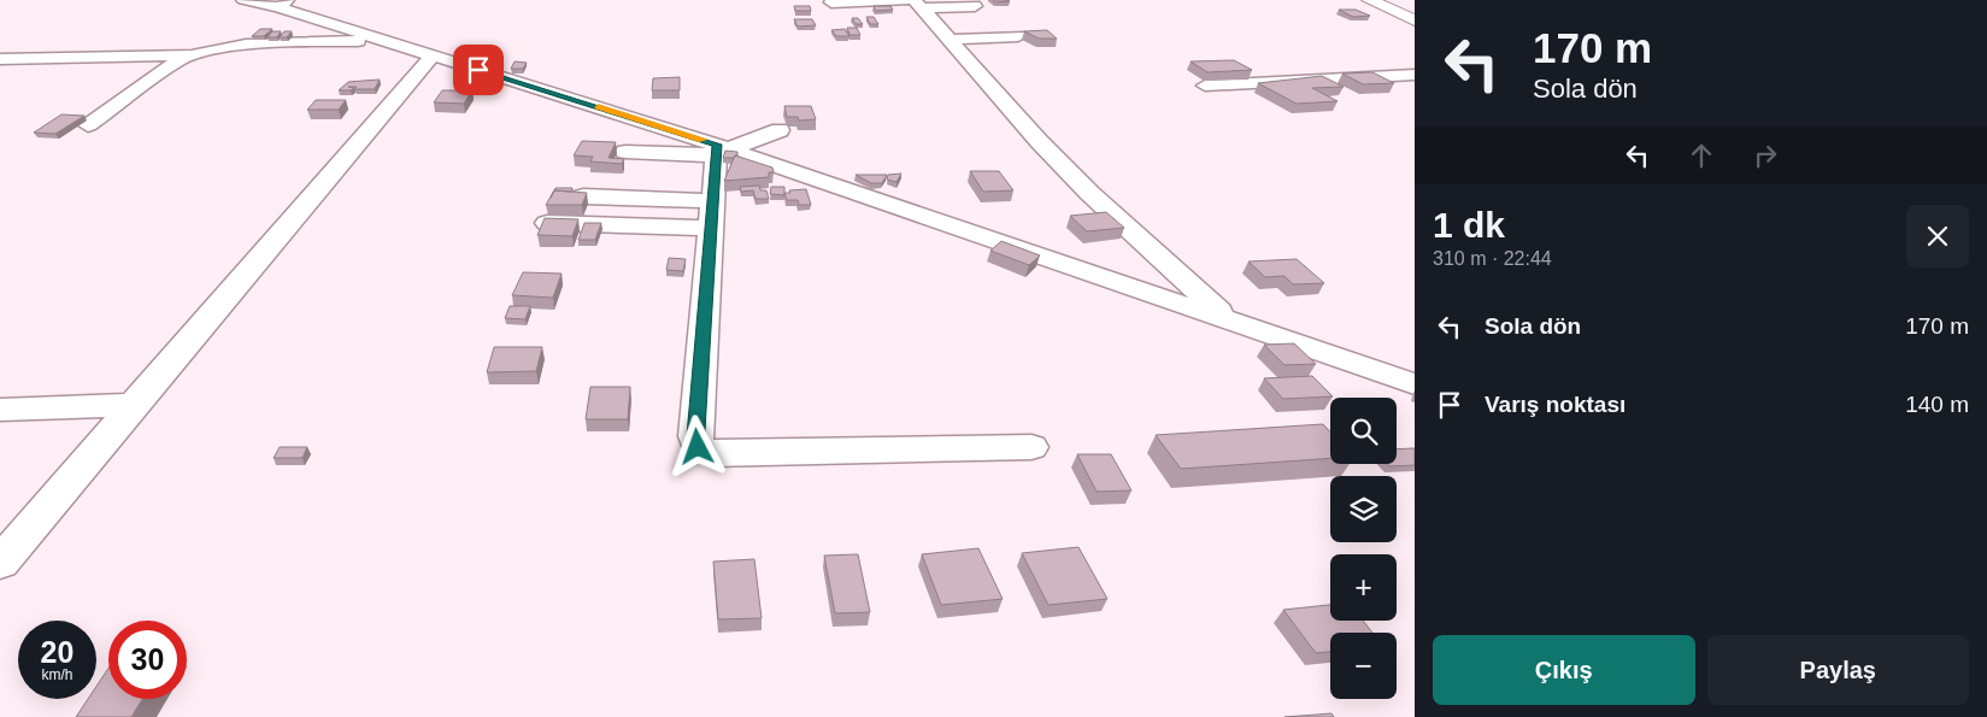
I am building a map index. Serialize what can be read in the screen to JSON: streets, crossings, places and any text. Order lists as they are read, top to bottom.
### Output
{
  "page": {
    "turn": ["170 m", "Sola dön"],
    "heading": ["1 dk", "310 m · 22:44"],
    "list": [
      {
        "name": "Sola dön",
        "value": "170 m"
      },
      {
        "name": "Varış noktası",
        "value": "140 m"
      }
    ],
    "map_buttons": ["+", "−"],
    "speed": "20 km/h",
    "limit": "30",
    "buttons": ["Çıkış", "Paylaş"]
  }
}
